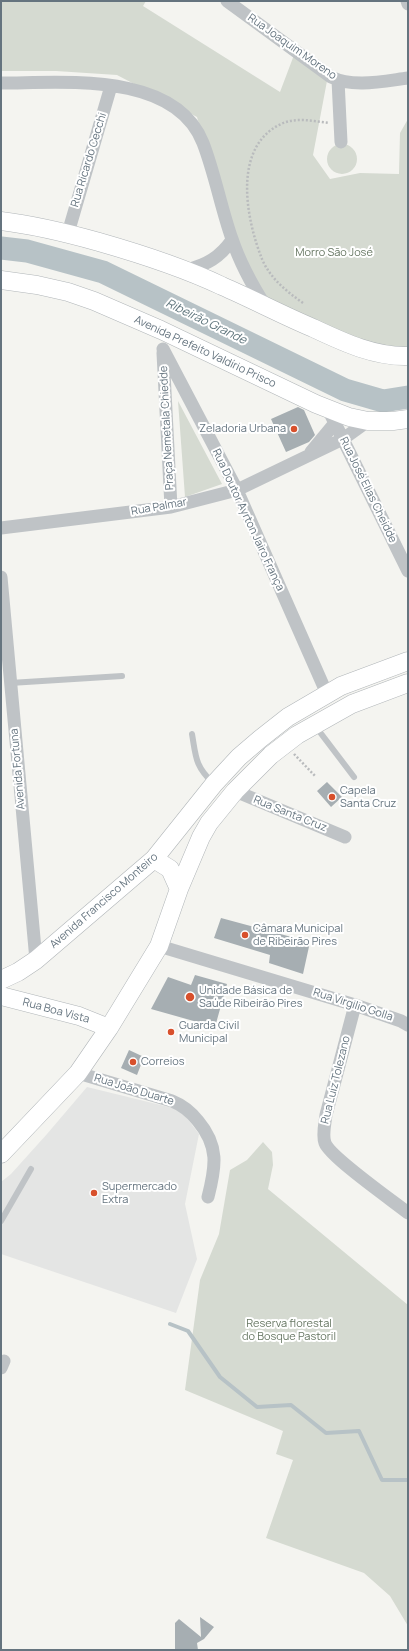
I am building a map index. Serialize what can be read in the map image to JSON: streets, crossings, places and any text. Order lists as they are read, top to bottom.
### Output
{
  "streets": {
    "main road": ["Avenida Prefeito Valdírio Prisco", "Avenida Francisco Monteiro", "Rua Boa Vista"],
    "street": [
      "Rua Joaquim Moreno",
      "Rua Ricardo Cecchi",
      "Praça Nemetala Chiedde",
      "Rua José Elias Cheidde",
      "Rua Palmar",
      "Rua Doutor Ayrton Jairo França",
      "Avenida Fortuna",
      "Rua Santa Cruz",
      "Rua Virgilio Golla",
      "Rua Luiz Tolezano",
      "Rua João Duarte"
    ]
  },
  "crossings": [
    ["Avenida Prefeito Valdírio Prisco", "Rua José Elias Cheidde"],
    ["Avenida Prefeito Valdírio Prisco", "Rua Palmar"],
    ["Praça Nemetala Chiedde", "Rua Palmar"],
    ["Praça Nemetala Chiedde", "Rua Doutor Ayrton Jairo França"],
    ["Rua José Elias Cheidde", "Rua Palmar"],
    ["Rua Palmar", "Rua Doutor Ayrton Jairo França"],
    ["Rua Doutor Ayrton Jairo França", "Avenida Francisco Monteiro"],
    ["Avenida Fortuna", "Avenida Francisco Monteiro"],
    ["Rua Virgilio Golla", "Rua Luiz Tolezano"]
  ],
  "water": ["Ribeirão Grande"],
  "parks": ["Morro São José", "Reserva florestal do Bosque Pastoril"],
  "places": [
    "Zeladoria Urbana",
    "Capela Santa Cruz",
    "Câmara Municipal de Ribeirão Pires",
    "Unidade Básica de Saúde Ribeirão Pires",
    "Guarda Civil Municipal",
    "Correios",
    "Supermercado Extra"
  ]
}
